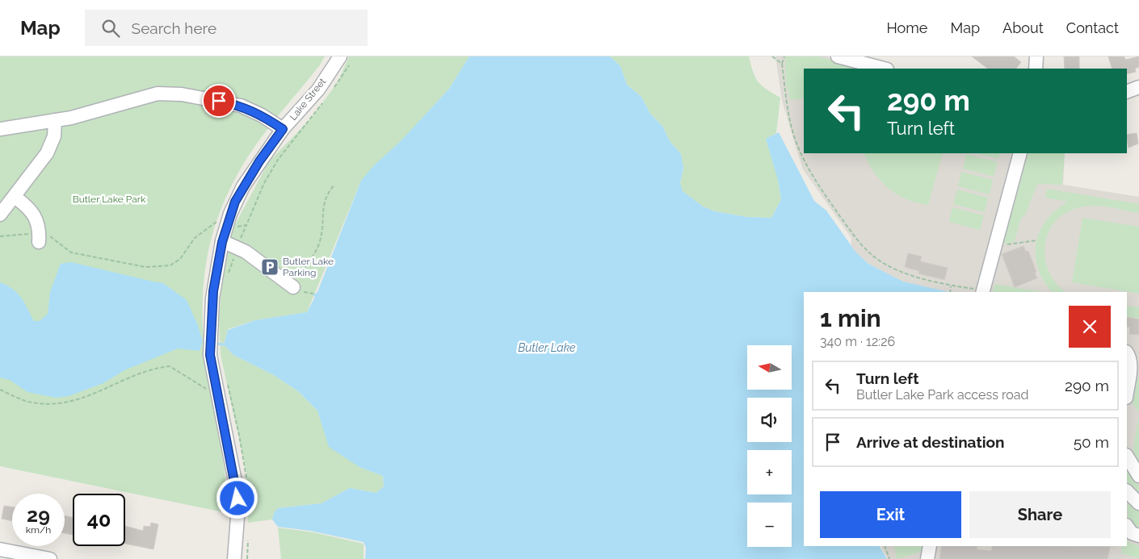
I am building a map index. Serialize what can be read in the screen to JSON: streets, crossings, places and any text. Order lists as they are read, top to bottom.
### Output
{
  "streets": {
    "street": ["Lake Street"]
  },
  "water": ["Butler Lake"],
  "parks": ["Butler Lake Park"],
  "places": {
    "parking": ["Butler Lake Parking"]
  },
  "north": "left",
  "page": {
    "header": "Map",
    "search": "Search here",
    "nav": [
      "Home",
      "Map",
      "About",
      "Contact"
    ],
    "turn": ["290 m", "Turn left"],
    "heading": ["1 min", "340 m · 12:26"],
    "map_buttons": ["+", "−"],
    "list": [
      {
        "name": "Turn left",
        "note": "Butler Lake Park access road",
        "value": "290 m"
      },
      {
        "name": "Arrive at destination",
        "value": "50 m"
      }
    ],
    "buttons": ["Exit", "Share"],
    "speed": "29 km/h",
    "limit": "40"
  }
}
